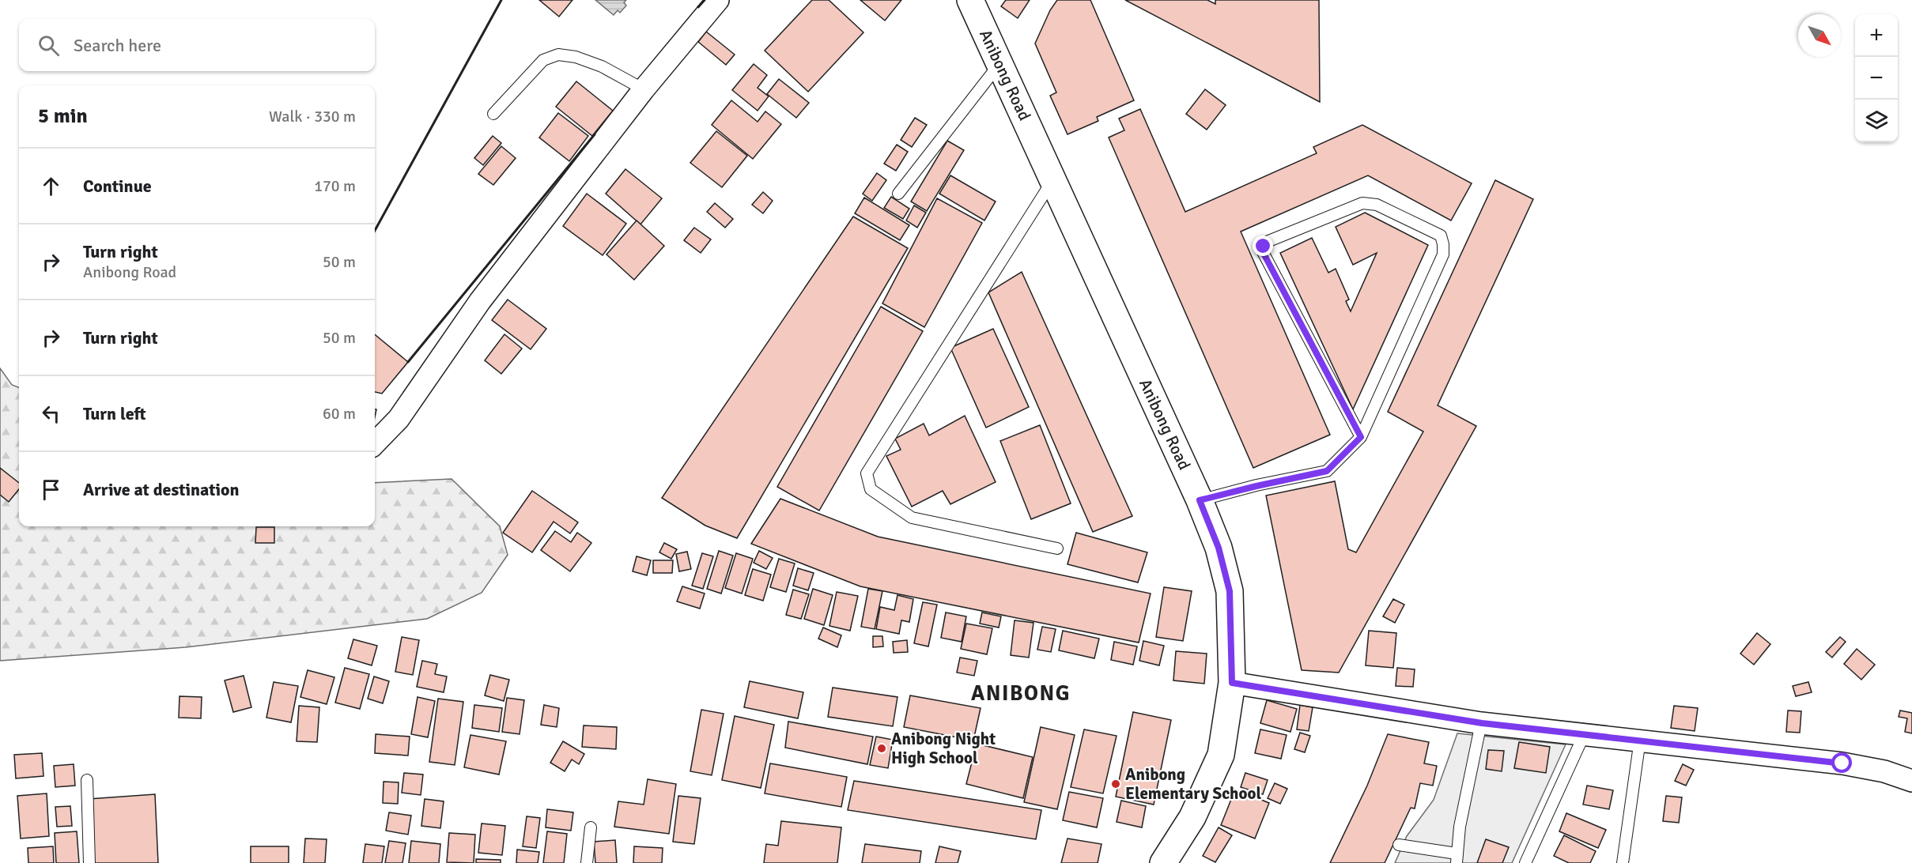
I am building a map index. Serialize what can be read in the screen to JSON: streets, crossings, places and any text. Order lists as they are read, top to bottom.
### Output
{
  "streets": {
    "main road": ["Anibong Road"]
  },
  "districts": ["ANIBONG"],
  "places": ["Anibong Night High School", "Anibong Elementary School"],
  "north": "bottom right",
  "page": {
    "map_buttons": ["+", "−"],
    "search": "Search here",
    "heading": ["5 min", "Walk · 330 m"],
    "list": [
      ["Continue", "170 m"],
      ["Turn right", "Anibong Road", "50 m"],
      ["Turn right", "50 m"],
      ["Turn left", "60 m"],
      "Arrive at destination"
    ]
  }
}
